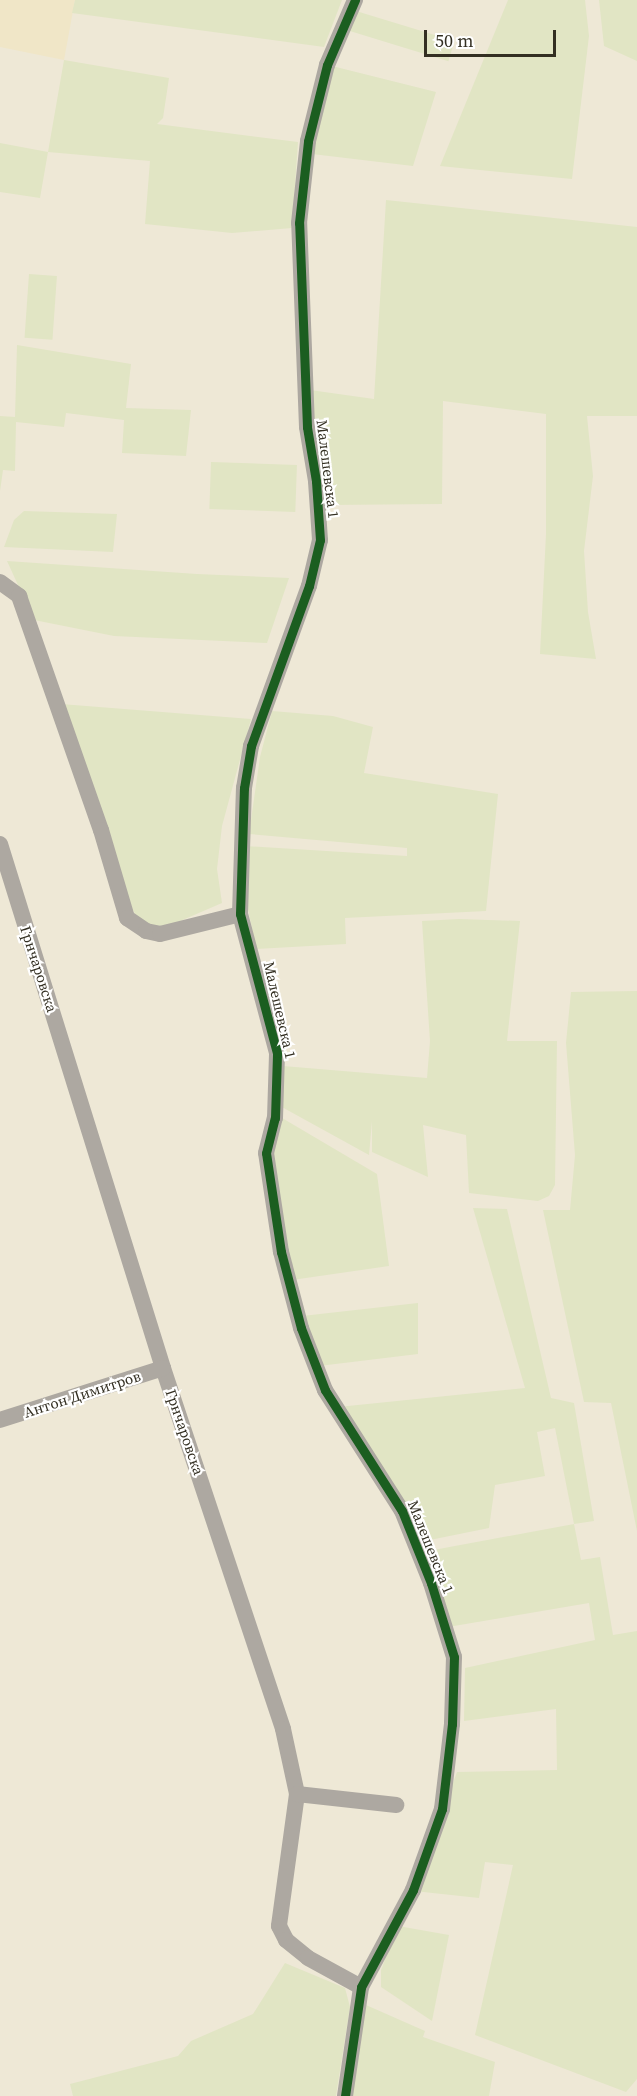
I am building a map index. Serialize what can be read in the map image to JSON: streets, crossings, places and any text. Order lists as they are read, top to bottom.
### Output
{
  "streets": {
    "street": ["Малешевска 1", "Грнчаровска", "Антон Димитров"]
  },
  "crossings": [
    ["Малешевска 1", "Грнчаровска"],
    ["Грнчаровска", "Антон Димитров"]
  ],
  "scale_bar": "50 m"
}
